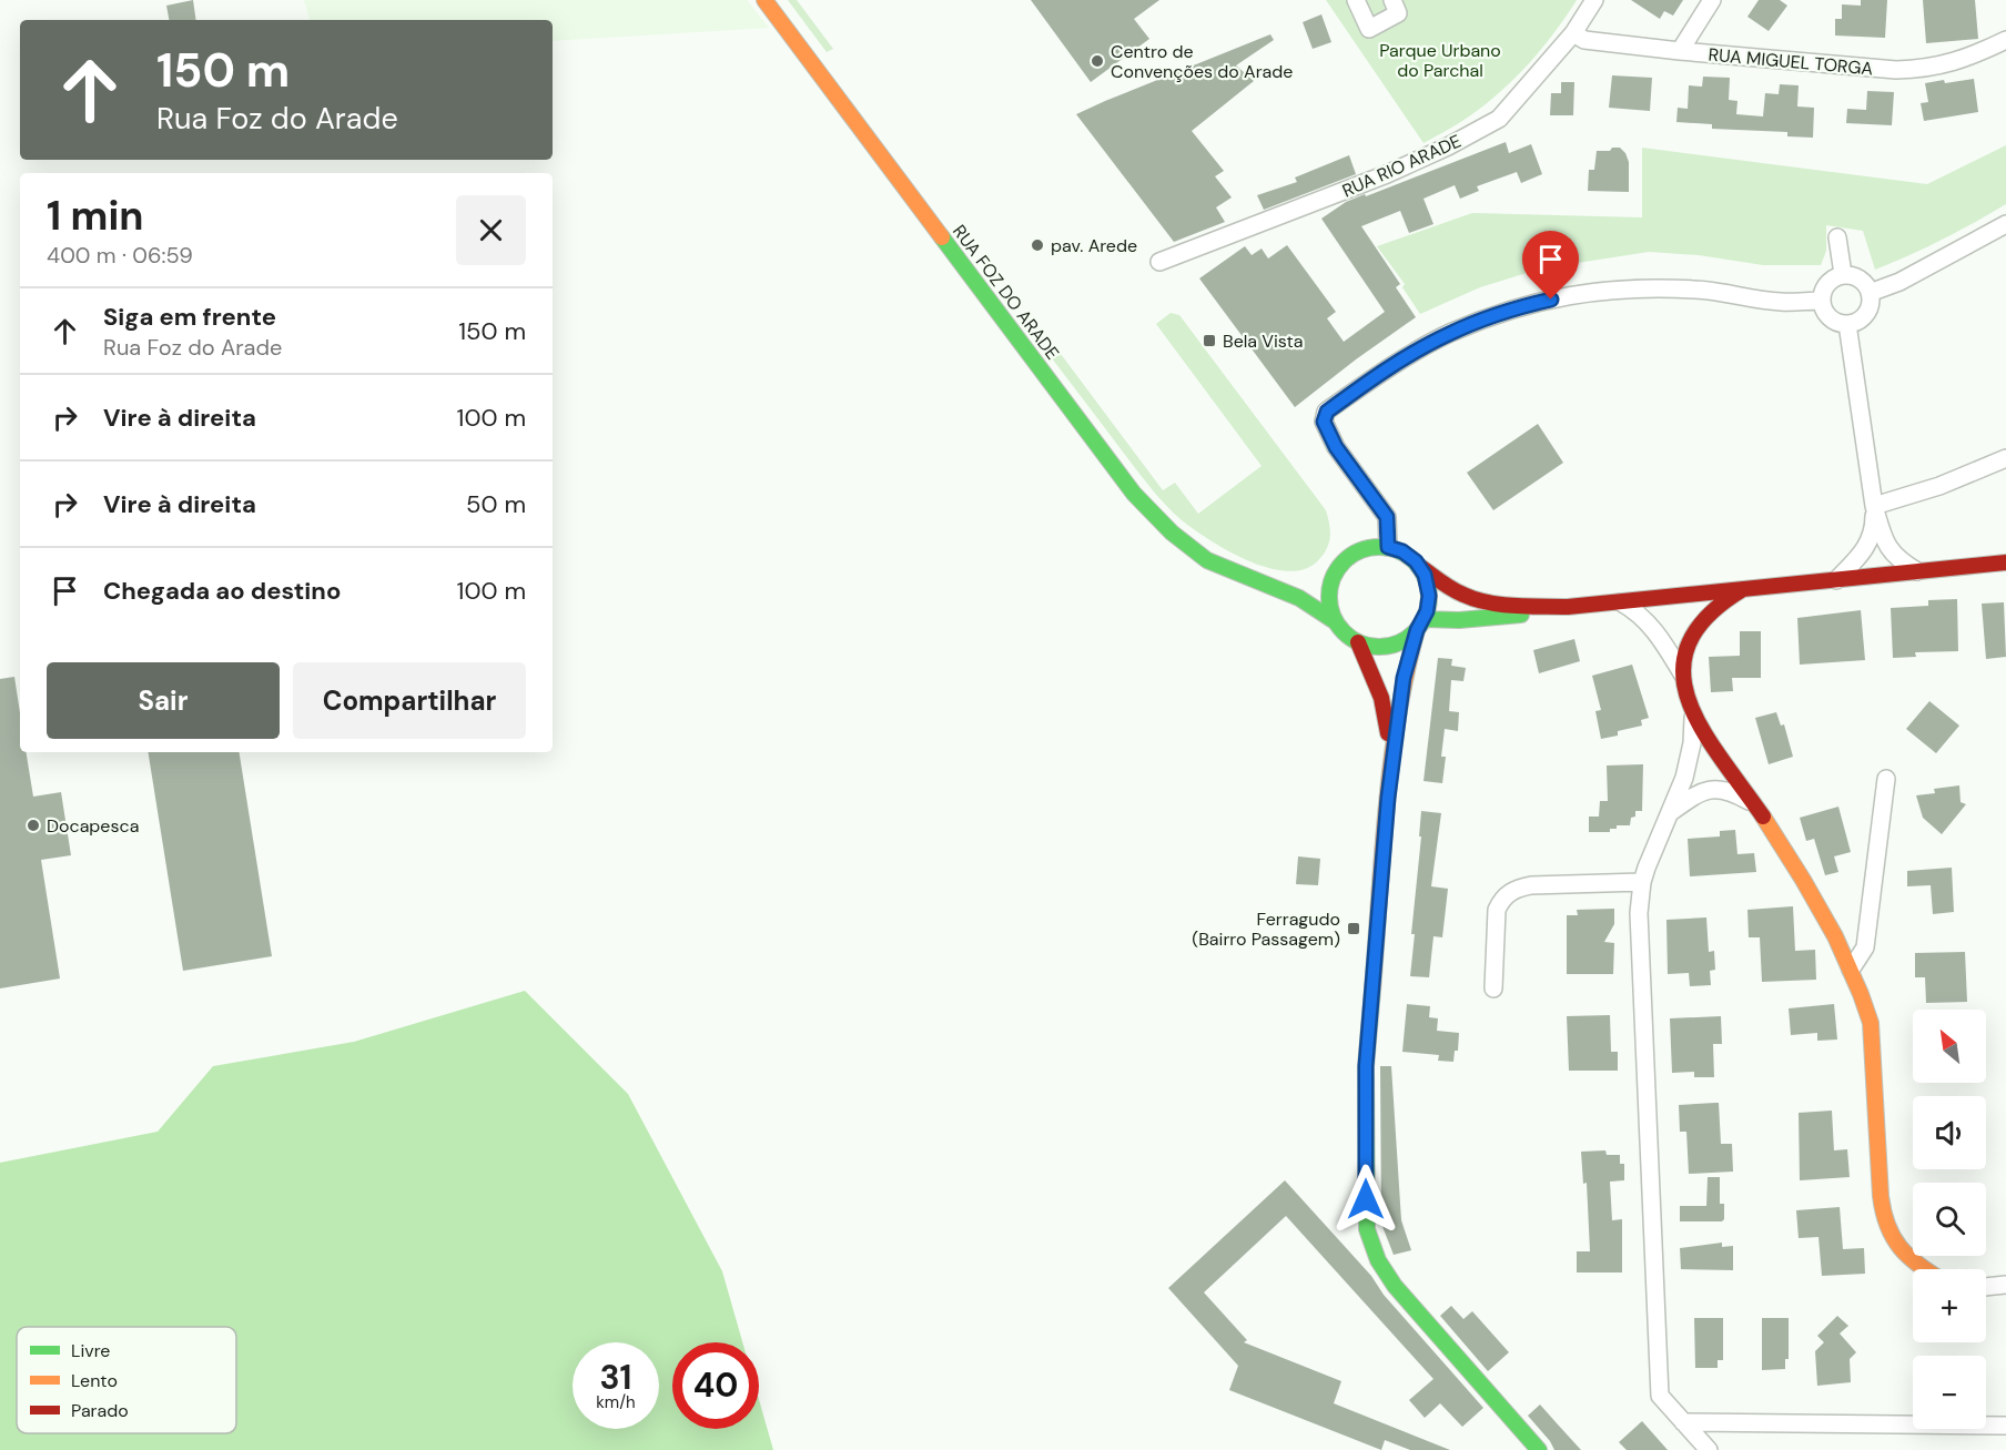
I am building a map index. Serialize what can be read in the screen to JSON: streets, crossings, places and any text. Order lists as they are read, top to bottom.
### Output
{
  "streets": {
    "street": ["RUA MIGUEL TORGA", "RUA RIO ARADE", "RUA FOZ DO ARADE"]
  },
  "crossings": [
    ["RUA MIGUEL TORGA", "RUA RIO ARADE"]
  ],
  "parks": ["Parque Urbano do Parchal"],
  "places": {
    "other": ["Centro de Convenções do Arade", "pav. Arede", "Docapesca"],
    "transit": ["Bela Vista", "Ferragudo (Bairro Passagem)"]
  },
  "legend": ["Livre", "Lento", "Parado"],
  "north": "top left",
  "page": {
    "turn": ["150 m", "Rua Foz do Arade"],
    "heading": ["1 min", "400 m · 06:59"],
    "list": [
      {
        "name": "Siga em frente",
        "note": "Rua Foz do Arade",
        "value": "150 m"
      },
      {
        "name": "Vire à direita",
        "value": "100 m"
      },
      {
        "name": "Vire à direita",
        "value": "50 m"
      },
      {
        "name": "Chegada ao destino",
        "value": "100 m"
      }
    ],
    "buttons": ["Sair", "Compartilhar"],
    "map_buttons": ["+", "−"],
    "speed": "31 km/h",
    "limit": "40"
  }
}
